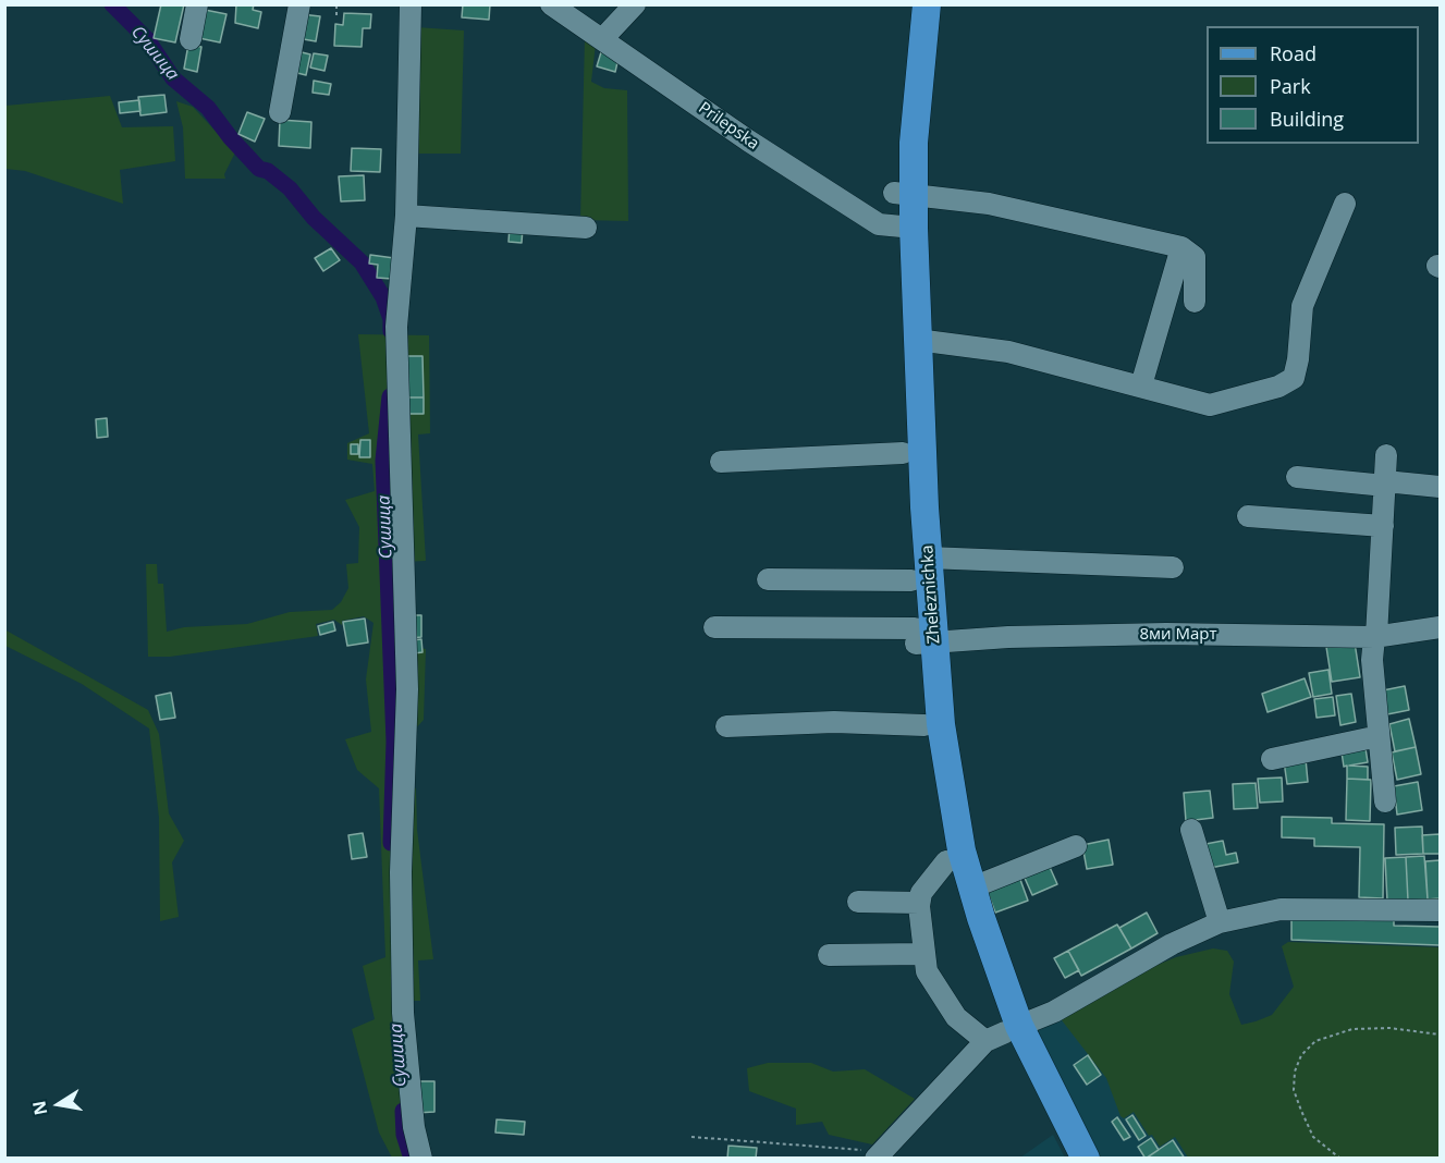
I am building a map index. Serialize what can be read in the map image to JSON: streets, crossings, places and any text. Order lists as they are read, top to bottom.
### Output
{
  "streets": {
    "main road": ["Zheleznichka"],
    "street": ["Prilepska", "8ми Март"]
  },
  "crossings": [
    ["Prilepska", "Zheleznichka"],
    ["Zheleznichka", "8ми Март"]
  ],
  "water": ["Сушица"],
  "legend": ["Road", "Park", "Building"],
  "north": "left"
}
